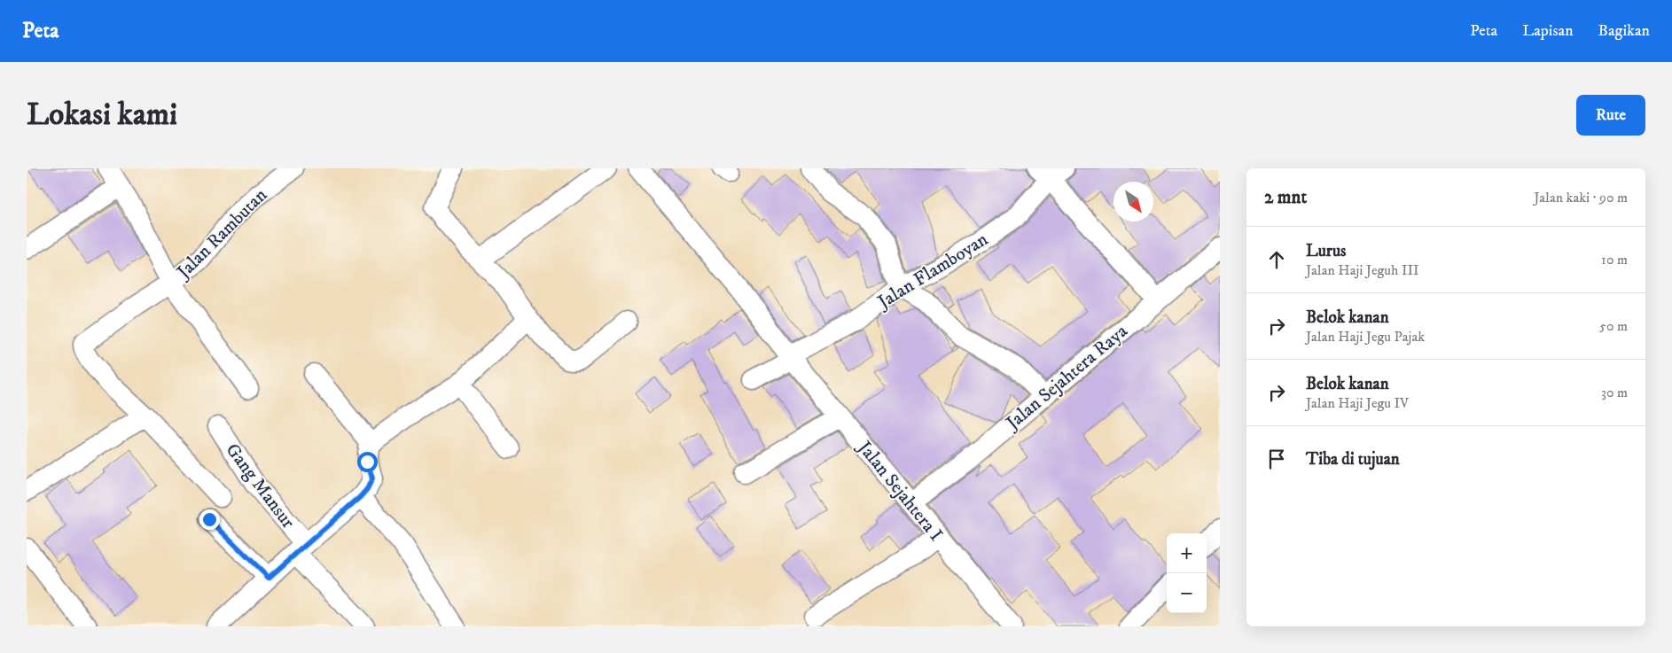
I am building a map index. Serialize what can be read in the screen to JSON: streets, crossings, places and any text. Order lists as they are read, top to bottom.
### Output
{
  "streets": {
    "street": [
      "Jalan Rambutan",
      "Jalan Flamboyan",
      "Jalan Sejahtera Raya",
      "Gang Mansur",
      "Jalan Sejahtera I"
    ]
  },
  "crossings": [
    ["Jalan Flamboyan", "Jalan Sejahtera I"],
    ["Jalan Sejahtera Raya", "Jalan Sejahtera I"]
  ],
  "north": "bottom right",
  "page": {
    "header": "Peta",
    "nav": ["Peta", "Lapisan", "Bagikan"],
    "buttons": "Rute",
    "title": "Lokasi kami",
    "heading": ["2 mnt", "Jalan kaki · 90 m"],
    "list": [
      ["Lurus", "Jalan Haji Jeguh III", "10 m"],
      ["Belok kanan", "Jalan Haji Jegu Pajak", "50 m"],
      ["Belok kanan", "Jalan Haji Jegu IV", "30 m"],
      "Tiba di tujuan"
    ],
    "map_buttons": ["+", "−"]
  }
}
